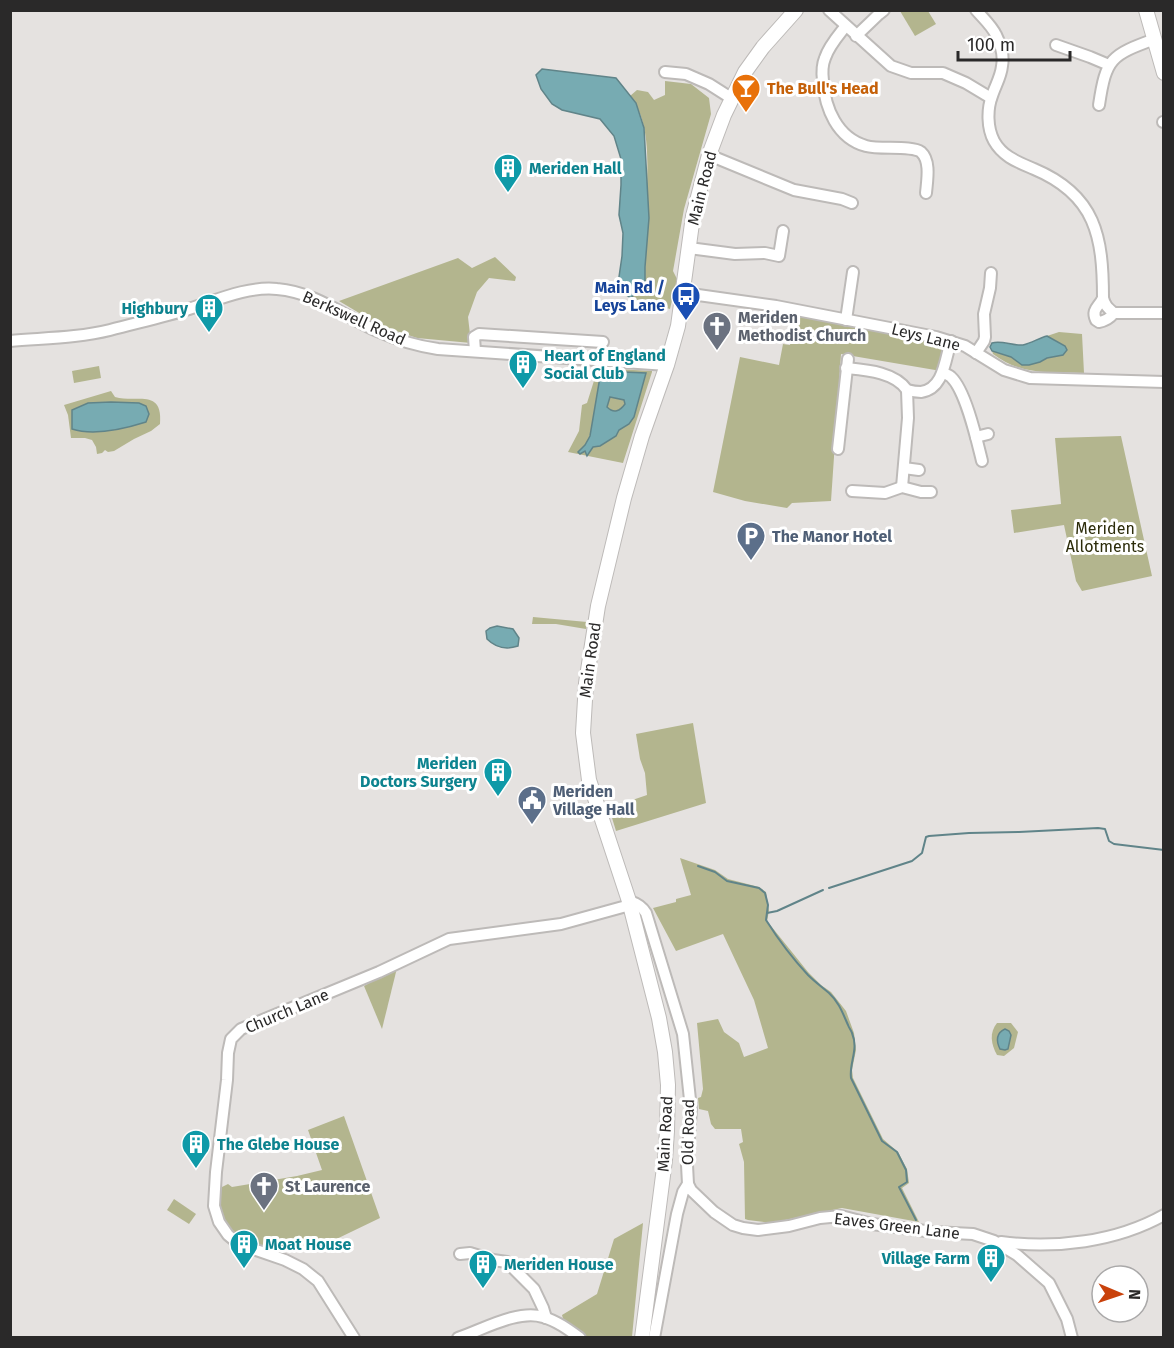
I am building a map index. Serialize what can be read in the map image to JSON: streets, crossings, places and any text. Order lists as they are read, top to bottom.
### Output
{
  "streets": {
    "main road": ["Main Road"],
    "street": [
      "Berkswell Road",
      "Leys Lane",
      "Church Lane",
      "Old Road",
      "Eaves Green Lane"
    ]
  },
  "crossings": [
    ["Main Road", "Berkswell Road"],
    ["Main Road", "Leys Lane"],
    ["Main Road", "Church Lane"],
    ["Main Road", "Old Road"],
    ["Church Lane", "Old Road"],
    ["Old Road", "Eaves Green Lane"]
  ],
  "parks": ["Meriden Allotments"],
  "places": {
    "bar": ["The Bull's Head"],
    "building": [
      "Meriden Hall",
      "Highbury",
      "Heart of England Social Club",
      "Meriden Doctors Surgery",
      "The Glebe House",
      "Moat House",
      "Village Farm",
      "Meriden House"
    ],
    "bus stop": ["Main Rd / Leys Lane"],
    "church": ["Meriden Methodist Church", "St Laurence"],
    "parking": ["The Manor Hotel"],
    "public building": ["Meriden Village Hall"]
  },
  "scale_bar": "100 m",
  "north": "right"
}
